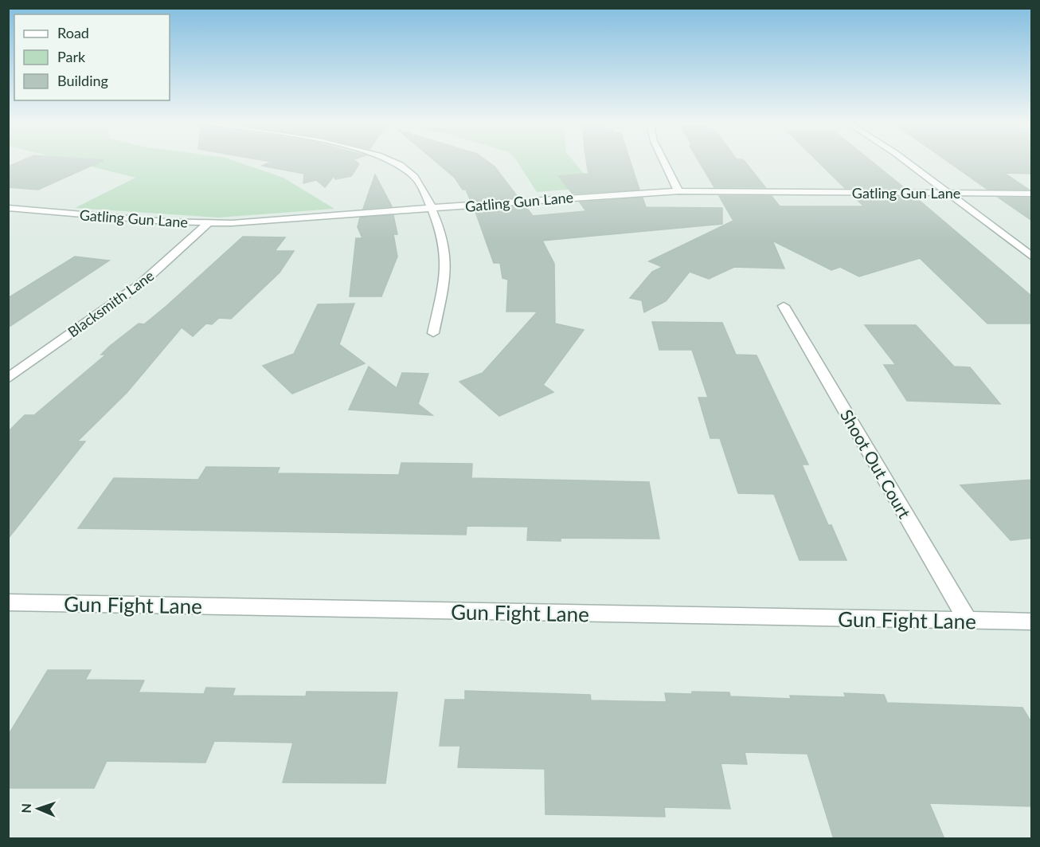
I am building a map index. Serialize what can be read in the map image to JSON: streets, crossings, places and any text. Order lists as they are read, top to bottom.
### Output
{
  "streets": {
    "street": [
      "Gatling Gun Lane",
      "Blacksmith Lane",
      "Shoot Out Court",
      "Gun Fight Lane"
    ]
  },
  "crossings": [
    ["Gatling Gun Lane", "Blacksmith Lane"],
    ["Shoot Out Court", "Gun Fight Lane"]
  ],
  "legend": ["Road", "Park", "Building"],
  "north": "left"
}
